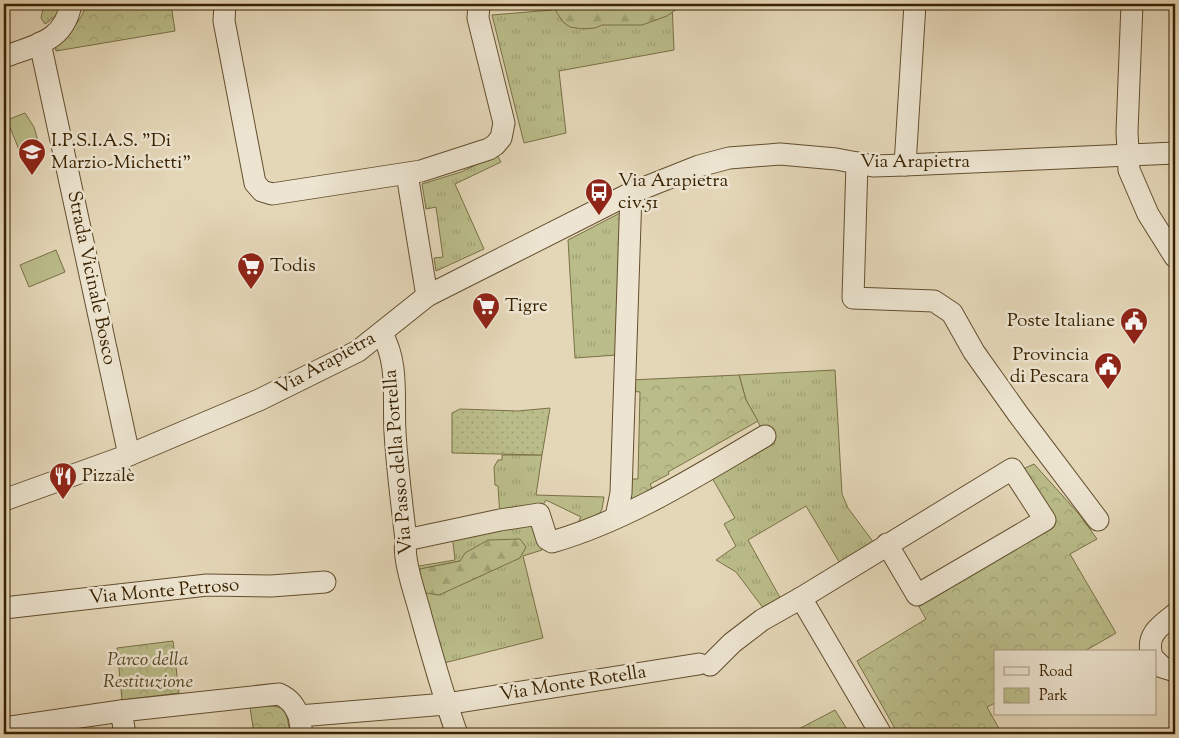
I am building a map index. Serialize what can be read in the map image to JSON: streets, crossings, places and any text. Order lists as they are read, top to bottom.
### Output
{
  "streets": {
    "street": [
      "Via Arapietra",
      "Strada Vicinale Bosco",
      "Via Passo della Portella",
      "Via Monte Petroso",
      "Via Monte Rotella"
    ]
  },
  "crossings": [
    ["Via Arapietra", "Strada Vicinale Bosco"],
    ["Via Arapietra", "Via Passo della Portella"],
    ["Via Passo della Portella", "Via Monte Rotella"]
  ],
  "parks": ["Parco della Restituzione"],
  "places": {
    "school or university": ["I.P.S.I.A.S. \"Di Marzio-Michetti\""],
    "bus stop": ["Via Arapietra civ.51"],
    "supermarket": ["Todis", "Tigre"],
    "public building": ["Poste Italiane", "Provincia di Pescara"],
    "restaurant": ["Pizzalè"]
  },
  "legend": ["Road", "Park"]
}
